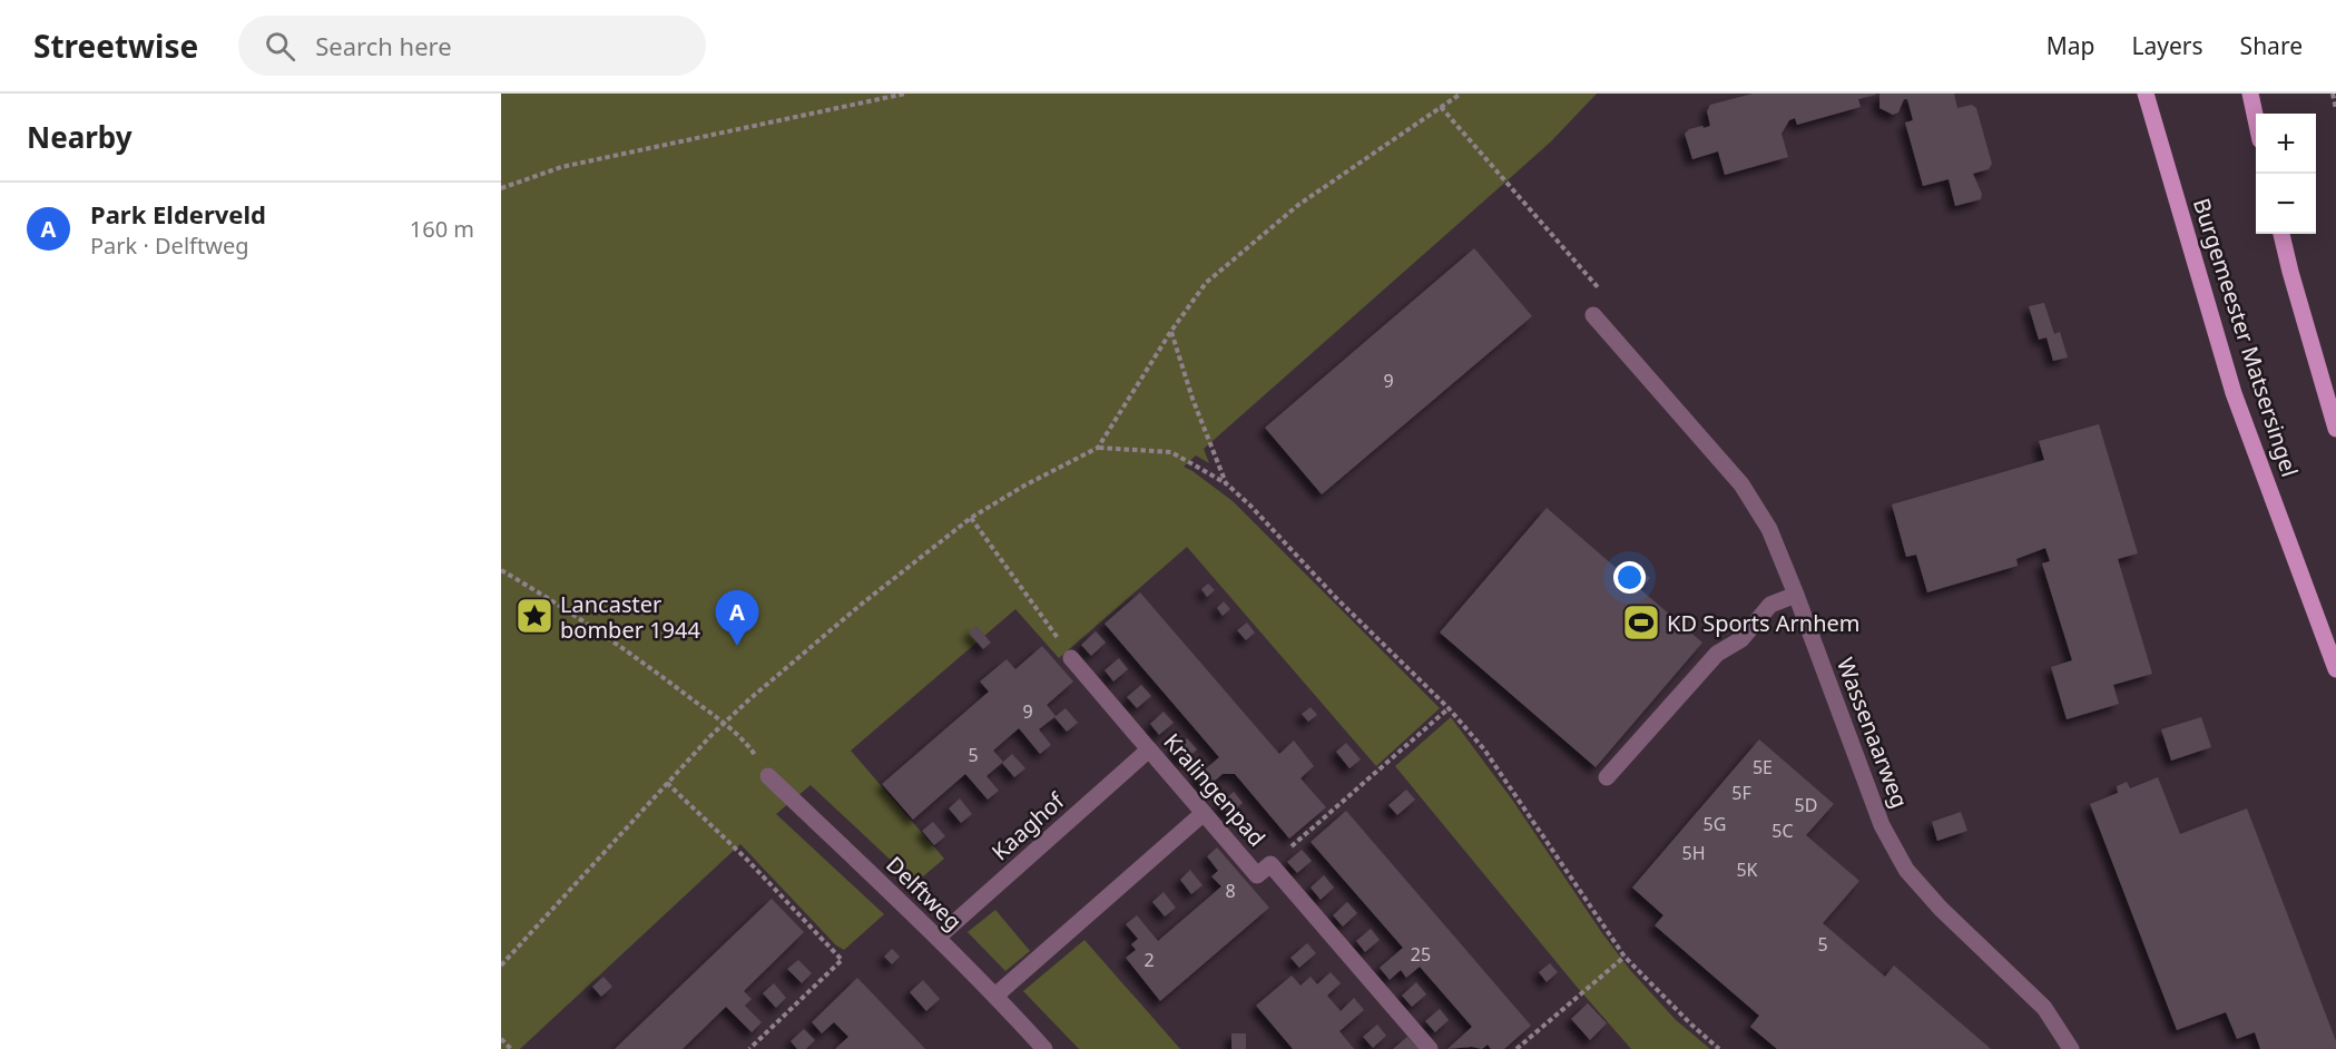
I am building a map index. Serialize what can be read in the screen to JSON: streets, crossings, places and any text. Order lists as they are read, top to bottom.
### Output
{
  "streets": {
    "main road": ["Burgemeester Matsersingel"],
    "street": [
      "Wassenaarweg",
      "Kralingenpad",
      "Kaaghof",
      "Delftweg"
    ]
  },
  "crossings": [
    ["Kralingenpad", "Kaaghof"],
    ["Kaaghof", "Delftweg"]
  ],
  "places": {
    "place": ["Lancaster bomber 1944"],
    "sports": ["KD Sports Arnhem"]
  },
  "house_numbers": [
    "9",
    "9",
    "5",
    "5E",
    "5F",
    "5D",
    "5G",
    "5C",
    "5H",
    "5K",
    "8",
    "5",
    "25",
    "2"
  ],
  "page": {
    "header": "Streetwise",
    "search": "Search here",
    "nav": ["Map", "Layers", "Share"],
    "heading": "Nearby",
    "map_buttons": ["+", "−"],
    "list": [
      {
        "mark": "A",
        "name": "Park Elderveld",
        "note": "Park · Delftweg",
        "value": "160 m"
      }
    ],
    "pins": "A"
  }
}
